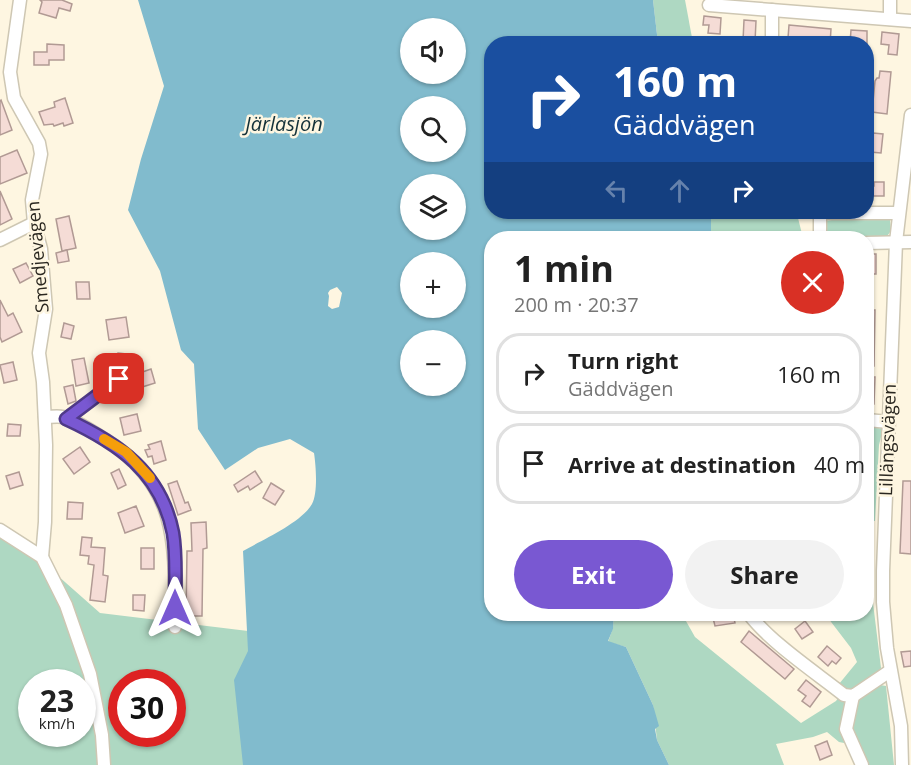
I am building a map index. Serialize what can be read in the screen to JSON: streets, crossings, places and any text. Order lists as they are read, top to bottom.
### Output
{
  "streets": {
    "street": ["Smedjevägen", "Lillängsvägen"]
  },
  "water": ["Järlasjön"],
  "page": {
    "map_buttons": ["+", "−"],
    "turn": ["160 m", "Gäddvägen"],
    "heading": ["1 min", "200 m · 20:37"],
    "list": [
      {
        "name": "Turn right",
        "note": "Gäddvägen",
        "value": "160 m"
      },
      {
        "name": "Arrive at destination",
        "value": "40 m"
      }
    ],
    "buttons": ["Exit", "Share"],
    "speed": "23 km/h",
    "limit": "30"
  }
}
